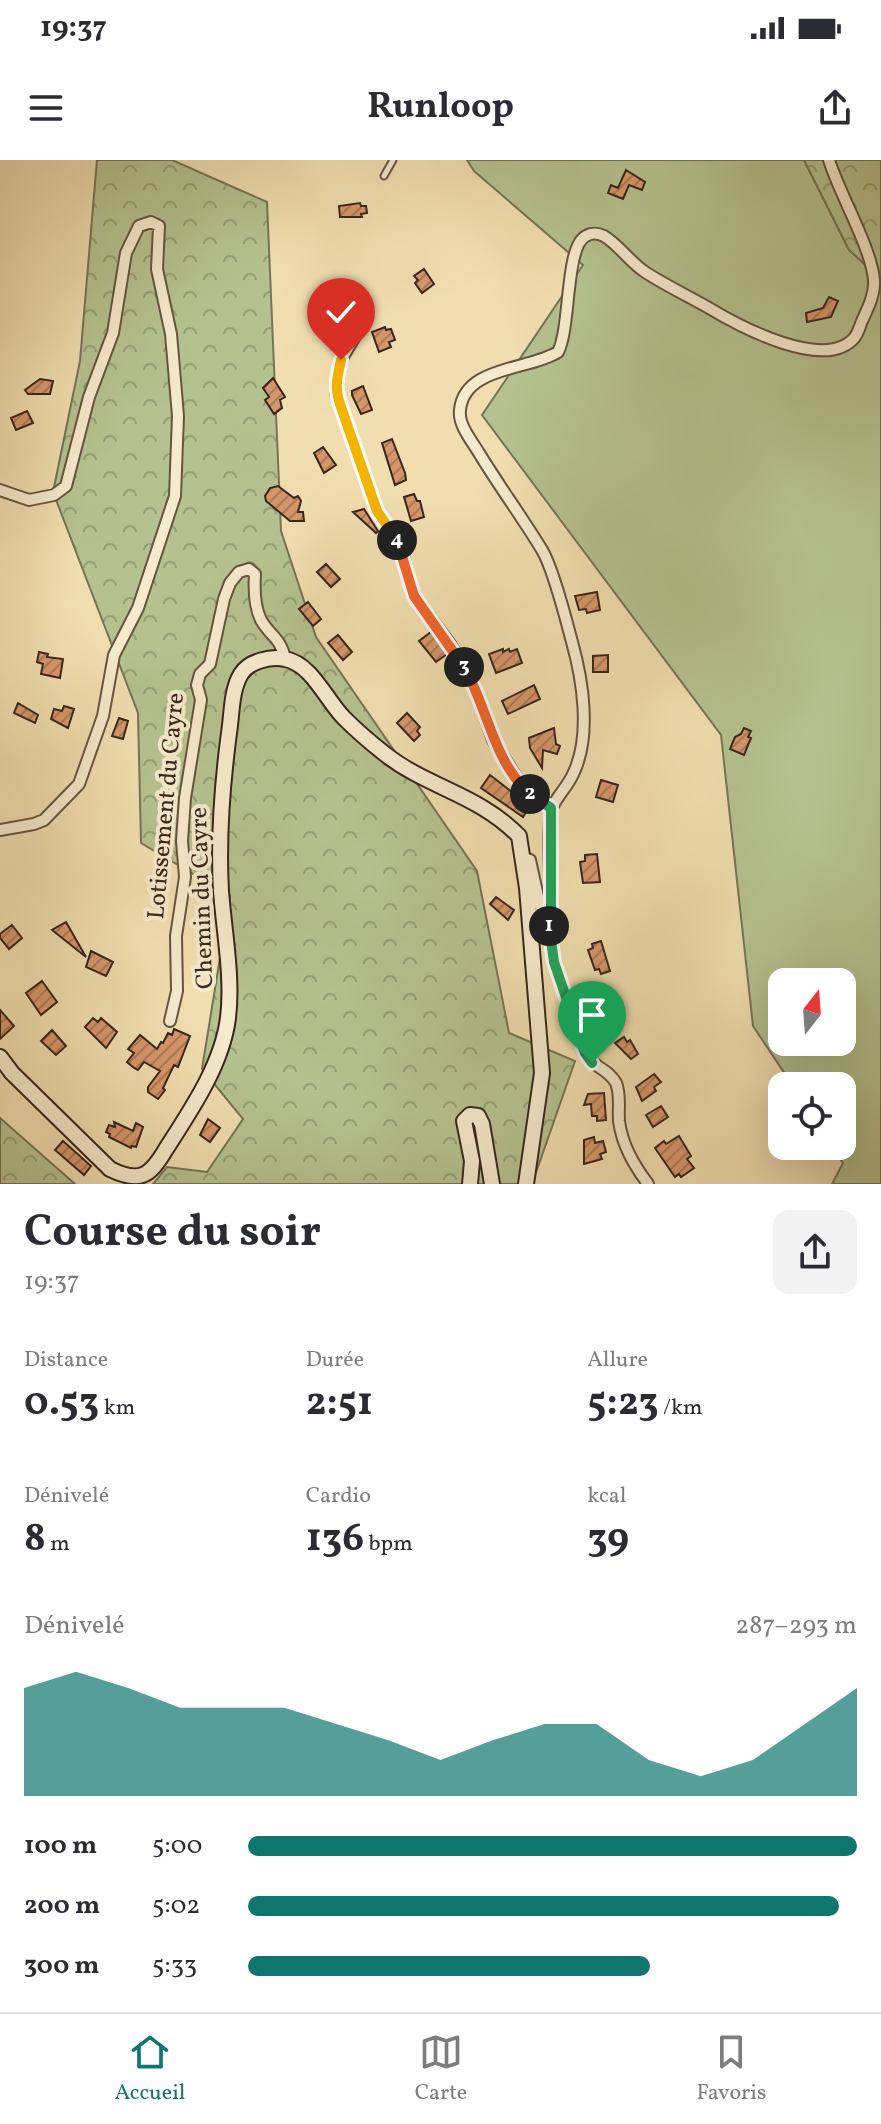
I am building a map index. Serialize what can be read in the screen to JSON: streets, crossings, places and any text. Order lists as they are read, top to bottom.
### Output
{
  "streets": {
    "street": ["Lotissement du Cayre", "Chemin du Cayre"]
  },
  "crossings": [
    ["Lotissement du Cayre", "Chemin du Cayre"]
  ],
  "north": "top",
  "page": {
    "status": "19:37",
    "header": "Runloop",
    "pins": [
      "4",
      "3",
      "2",
      "1"
    ],
    "heading": ["Course du soir", "19:37"],
    "stats": [
      ["Distance", "0.53 km"],
      ["Durée", "2:51"],
      ["Allure", "5:23 /km"],
      ["Dénivelé", "8 m"],
      ["Cardio", "136 bpm"],
      ["kcal", "39"]
    ],
    "chart": ["Dénivelé", "287–293 m"],
    "list": [
      {
        "name": "100 m",
        "note": "5:00"
      },
      {
        "name": "200 m",
        "note": "5:02"
      },
      {
        "name": "300 m",
        "note": "5:33"
      }
    ],
    "tabs": ["Accueil", "Carte", "Favoris"]
  }
}
